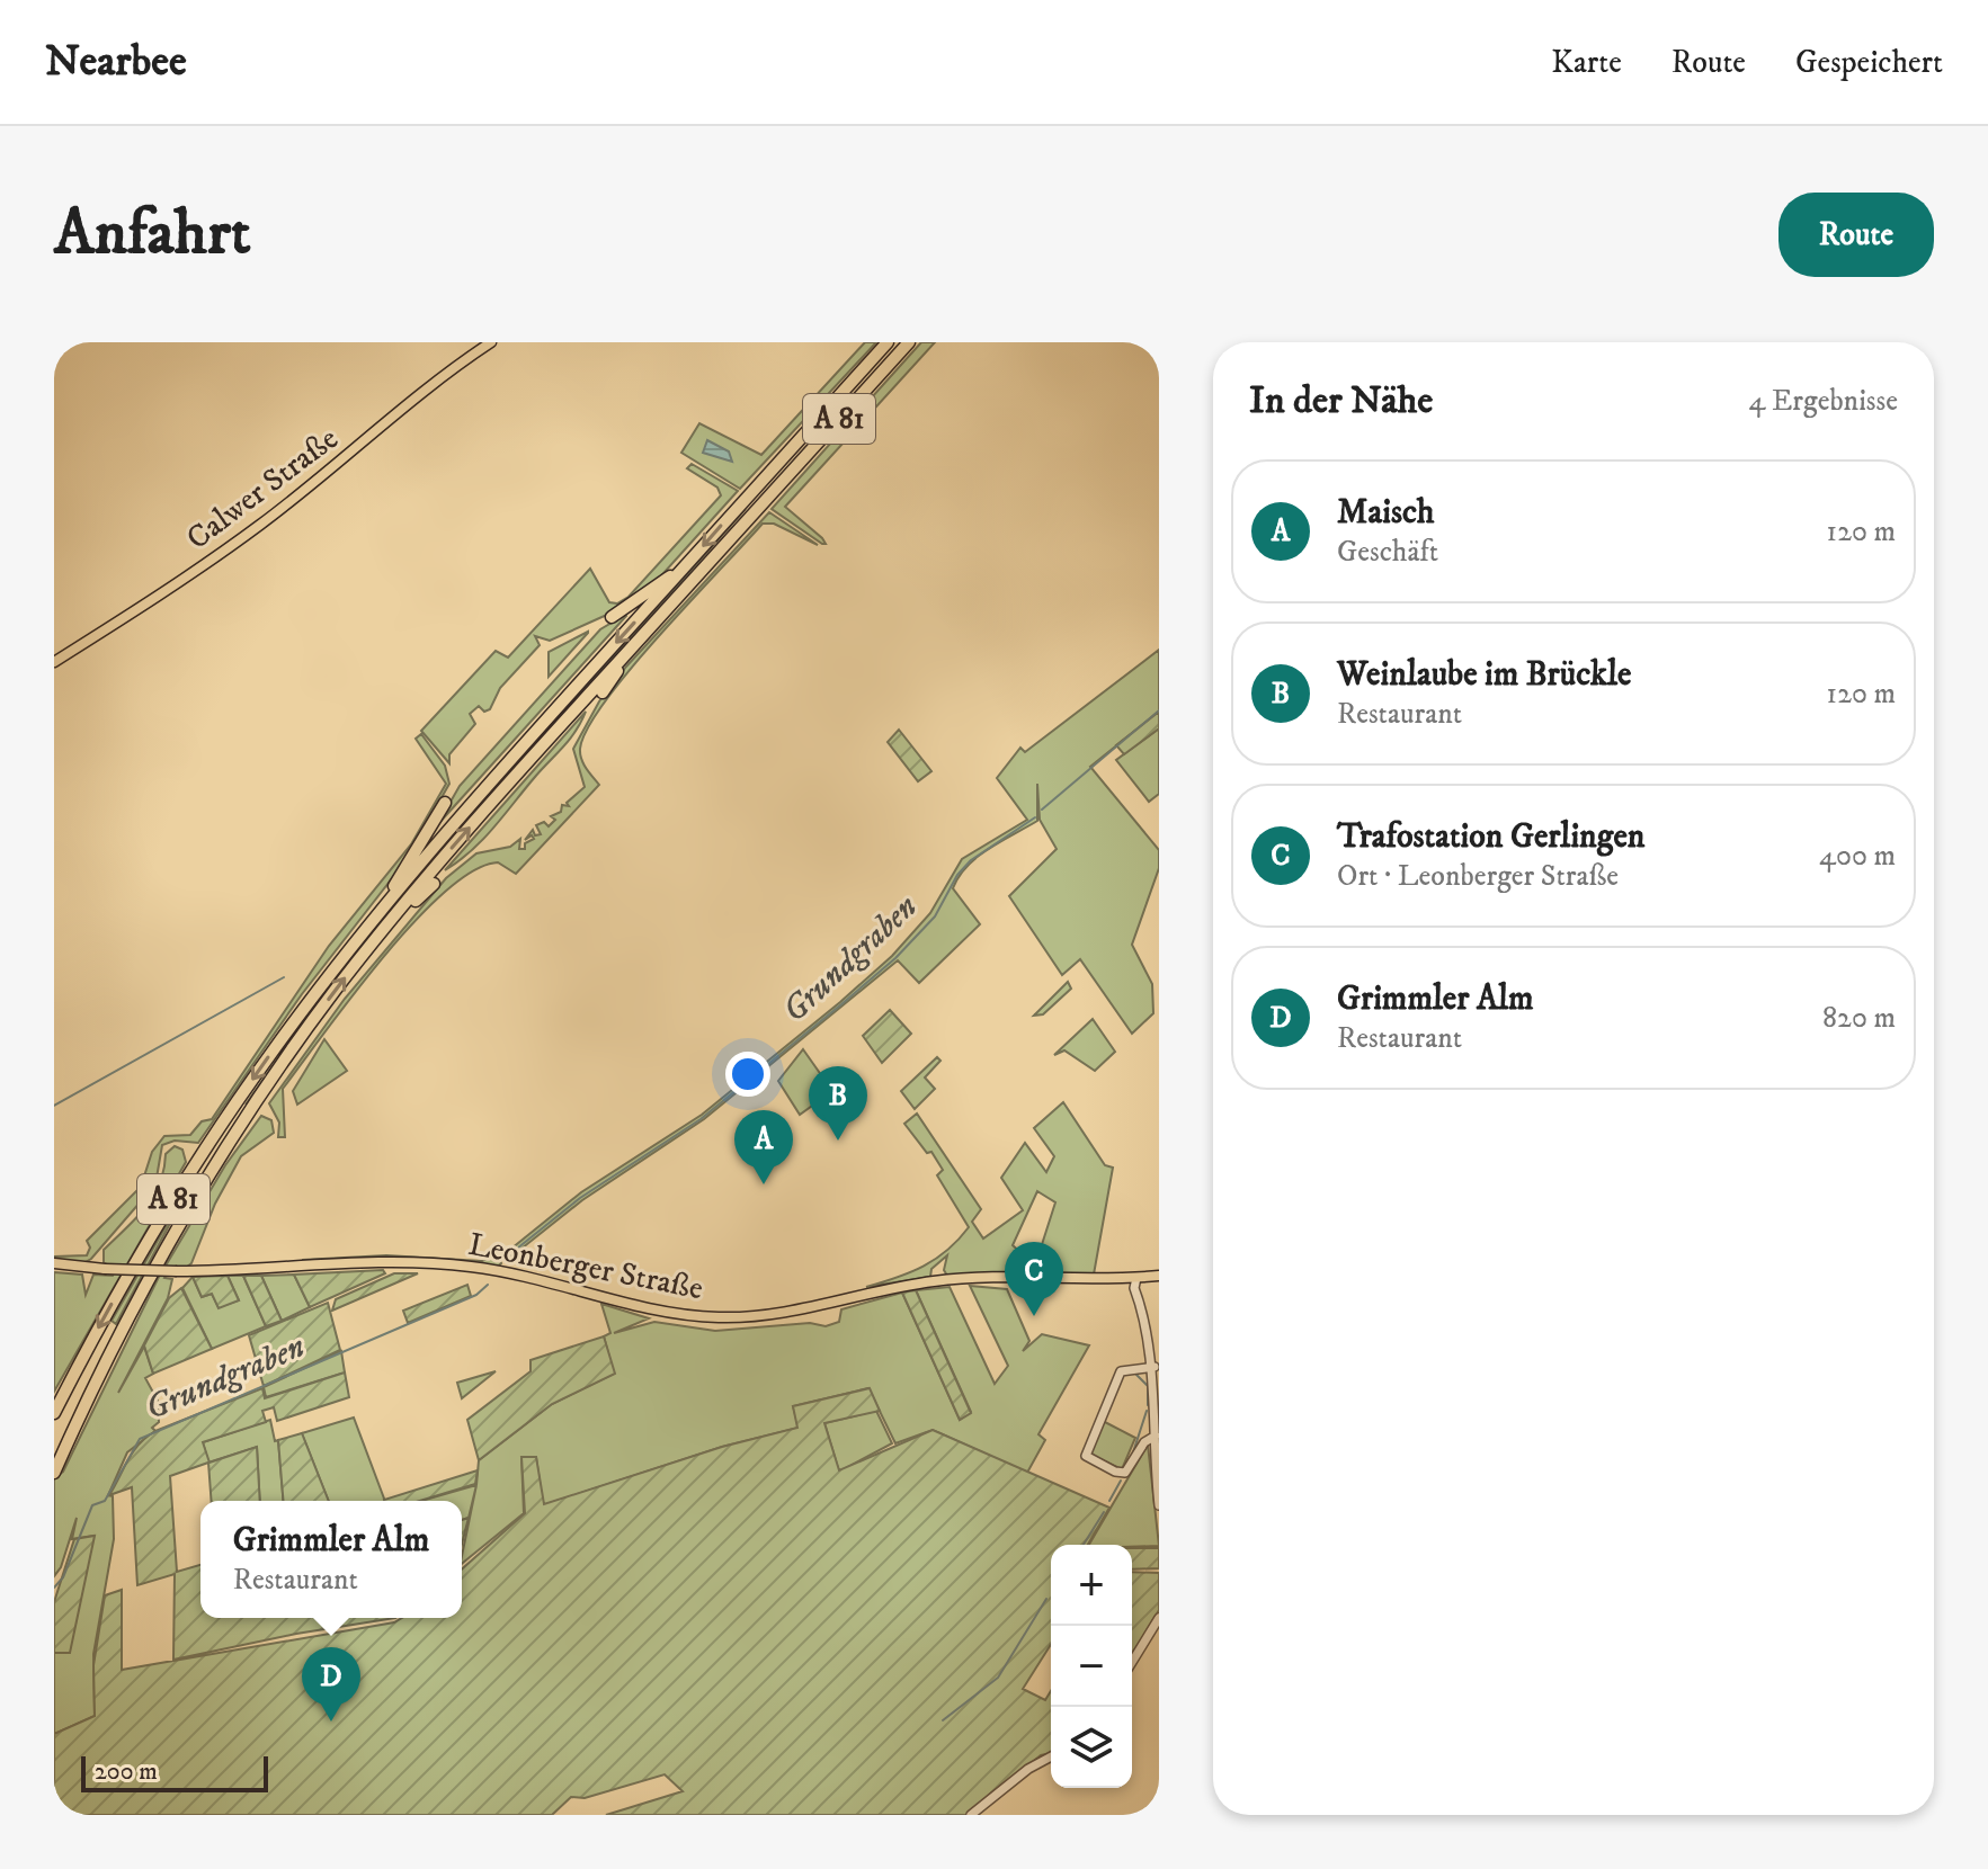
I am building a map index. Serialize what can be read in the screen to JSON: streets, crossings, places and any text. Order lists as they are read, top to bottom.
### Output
{
  "streets": {
    "highway": ["A 81"],
    "main road": ["Calwer Straße", "Leonberger Straße"]
  },
  "water": ["Grundgraben"],
  "scale_bar": "200 m",
  "page": {
    "header": "Nearbee",
    "nav": ["Karte", "Route", "Gespeichert"],
    "buttons": "Route",
    "title": "Anfahrt",
    "heading": ["In der Nähe", "4 Ergebnisse"],
    "list": [
      {
        "mark": "A",
        "name": "Maisch",
        "note": "Geschäft",
        "value": "120 m"
      },
      {
        "mark": "B",
        "name": "Weinlaube im Brückle",
        "note": "Restaurant",
        "value": "120 m"
      },
      {
        "mark": "C",
        "name": "Trafostation Gerlingen",
        "note": "Ort · Leonberger Straße",
        "value": "400 m"
      },
      {
        "mark": "D",
        "name": "Grimmler Alm",
        "note": "Restaurant",
        "value": "820 m"
      }
    ],
    "pins": [
      "B",
      "A",
      "C",
      "D"
    ],
    "popup": ["Grimmler Alm", "Restaurant"],
    "map_buttons": ["+", "−"],
    "scale": "200 m"
  }
}
